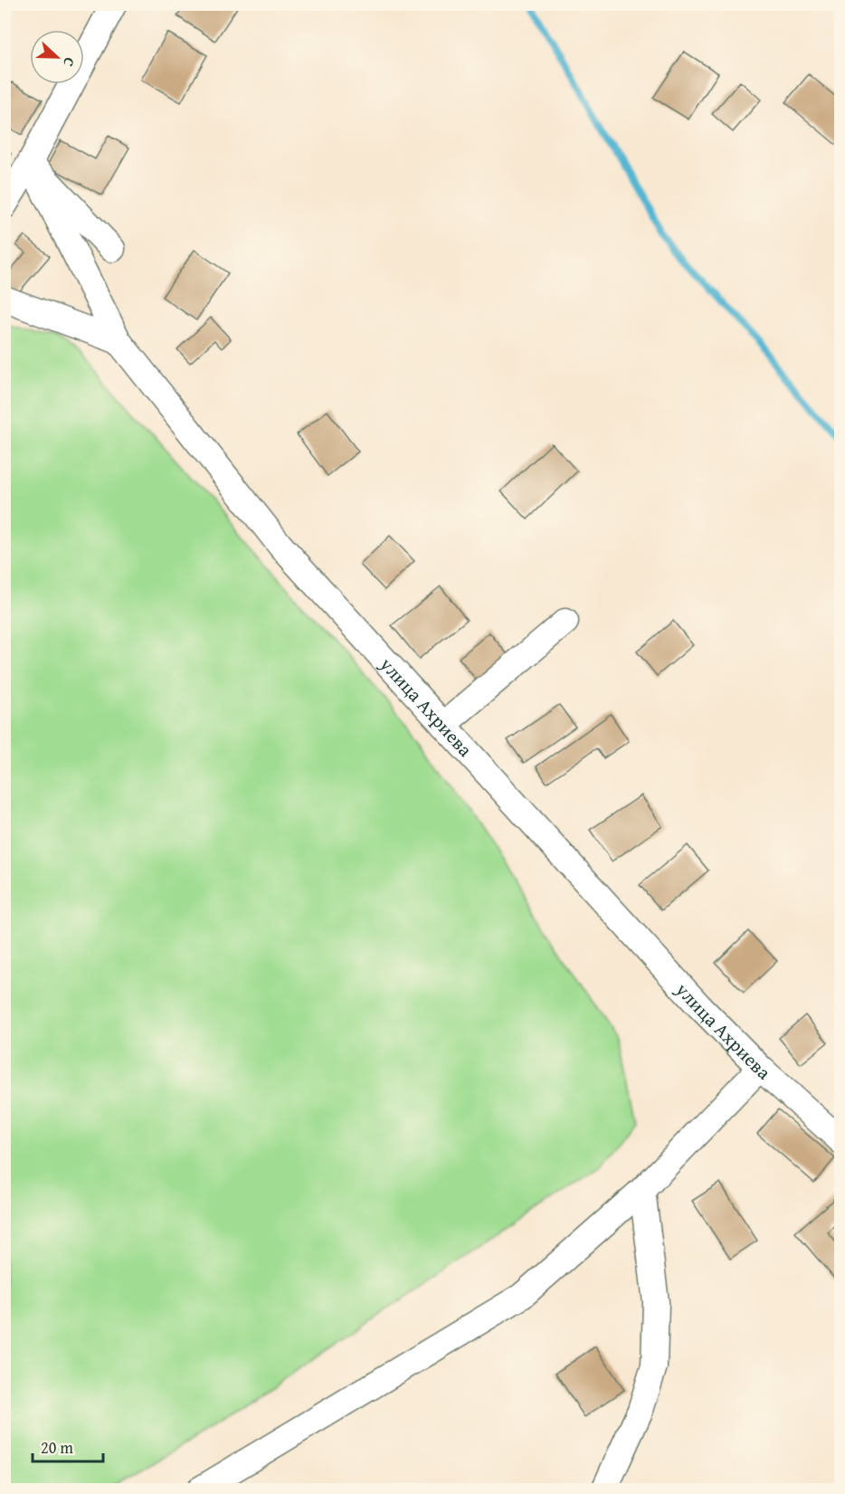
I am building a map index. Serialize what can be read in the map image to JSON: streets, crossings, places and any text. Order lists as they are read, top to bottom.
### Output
{
  "streets": {
    "street": ["улица Ахриева"]
  },
  "scale_bar": "20 m",
  "north": "right"
}
